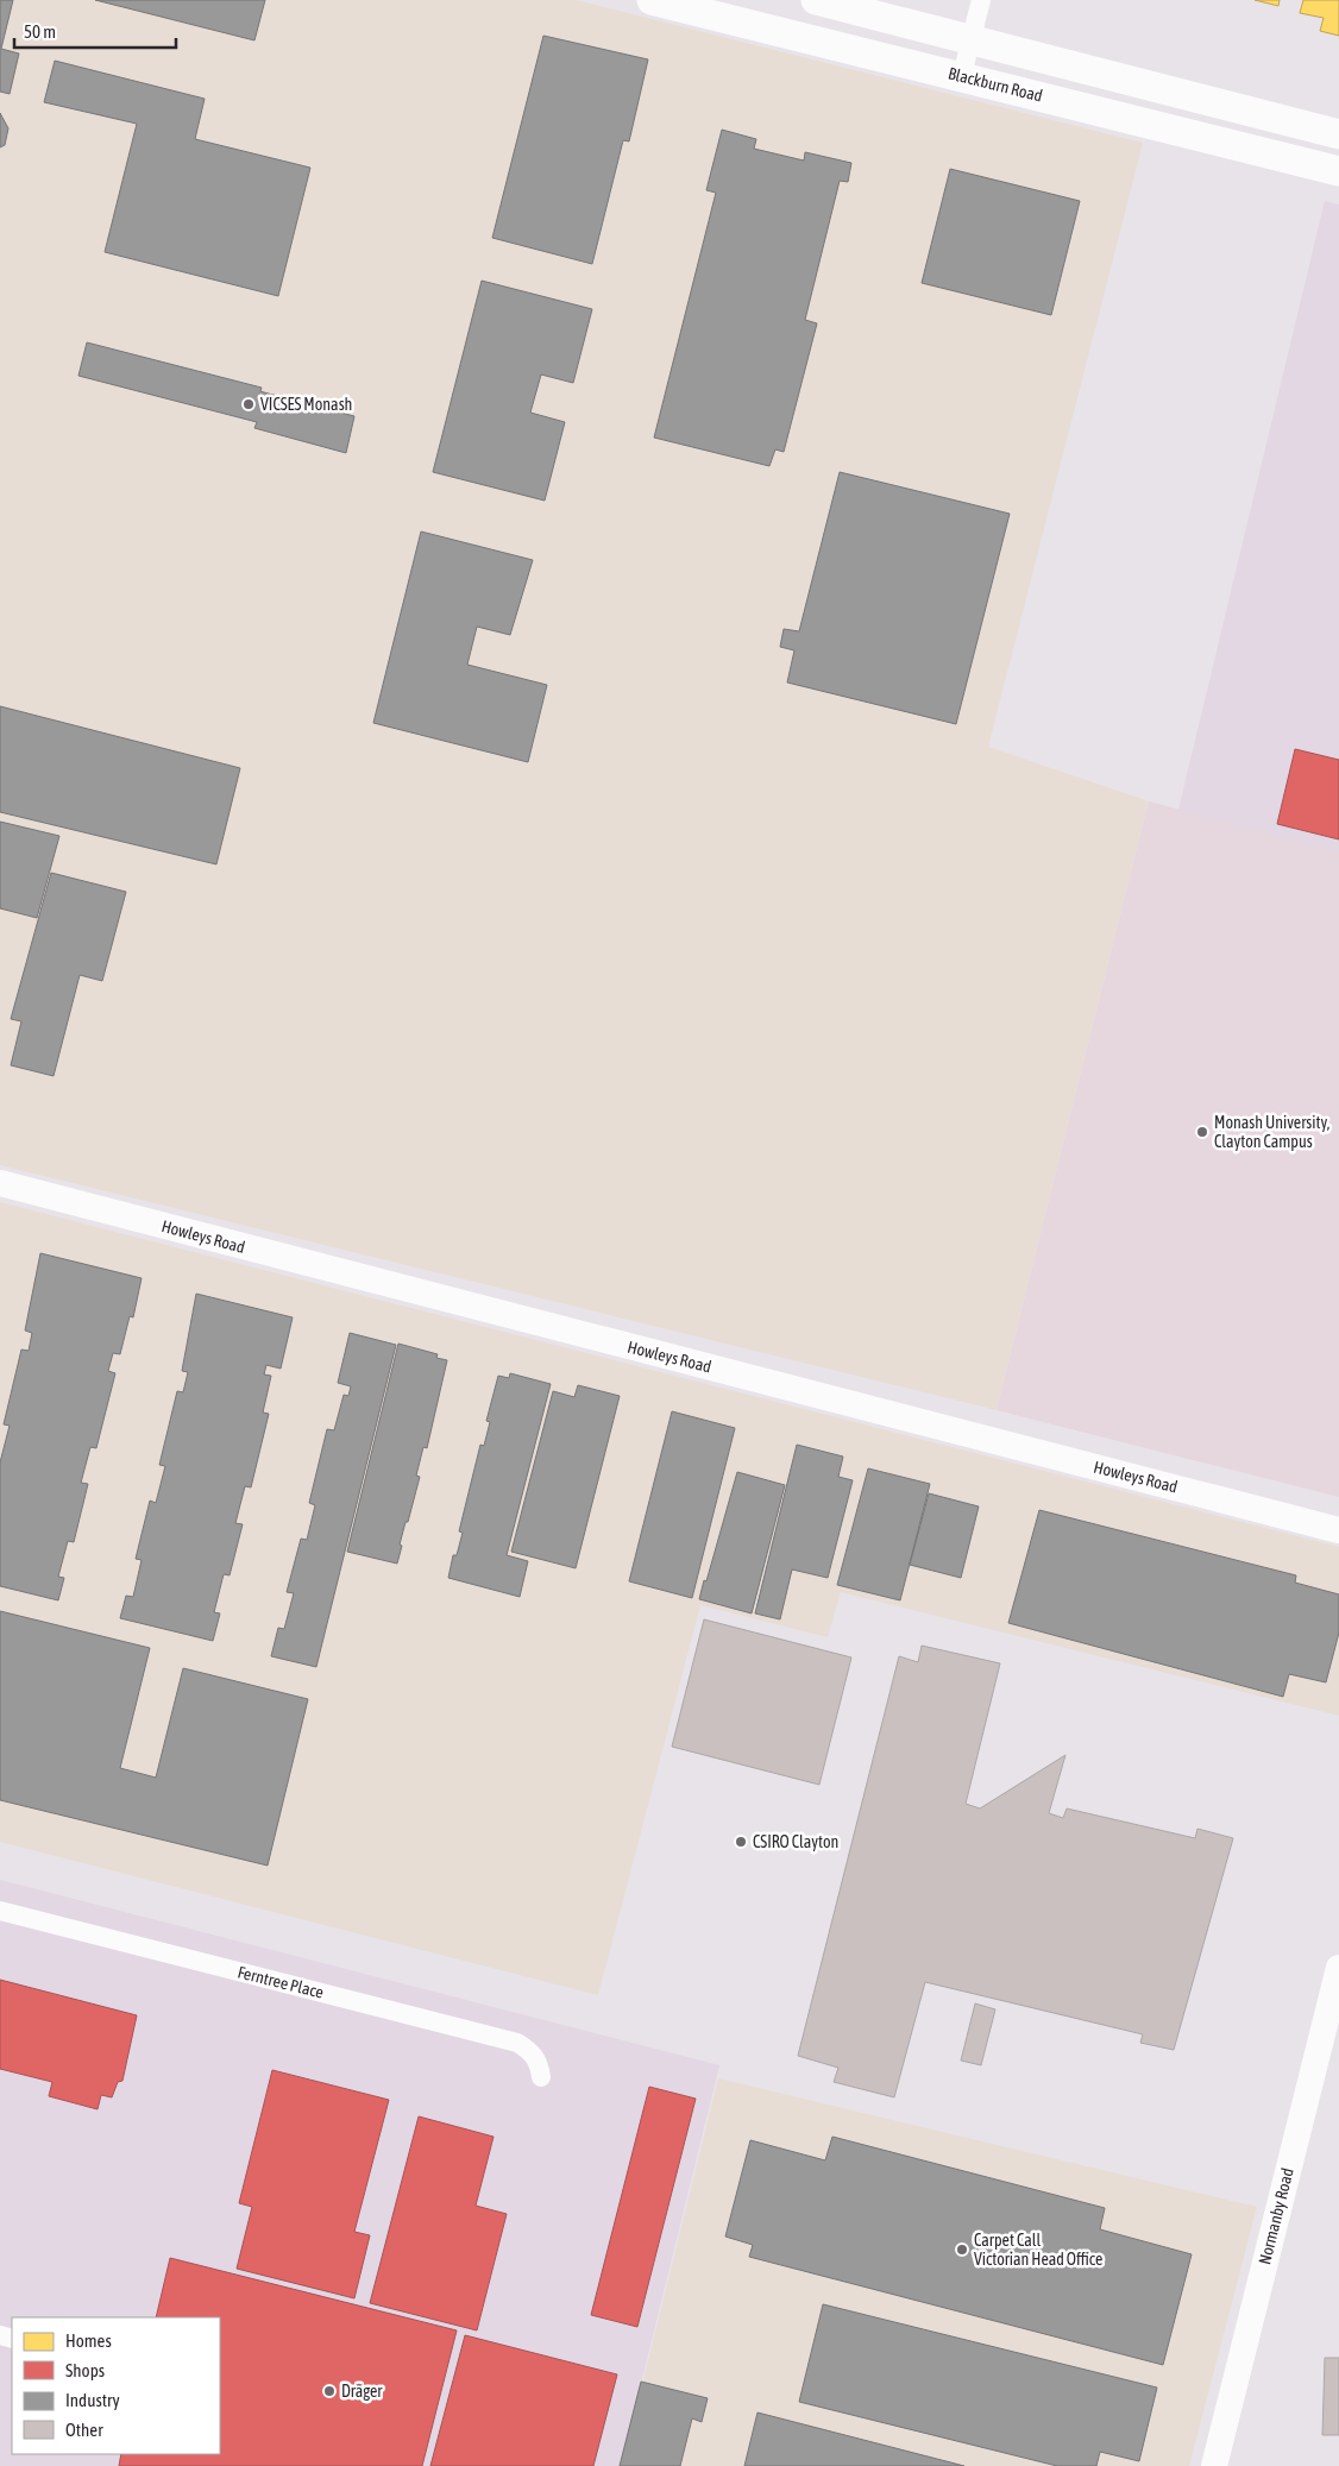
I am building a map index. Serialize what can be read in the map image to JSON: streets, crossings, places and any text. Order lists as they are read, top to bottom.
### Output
{
  "streets": {
    "main road": ["Blackburn Road"],
    "street": ["Howleys Road", "Ferntree Place", "Normanby Road"]
  },
  "places": [
    "VICSES Monash",
    "Monash University, Clayton Campus",
    "CSIRO Clayton",
    "Carpet Call Victorian Head Office",
    "Dräger"
  ],
  "legend": [
    "Homes",
    "Shops",
    "Industry",
    "Other"
  ],
  "scale_bar": "50 m"
}
